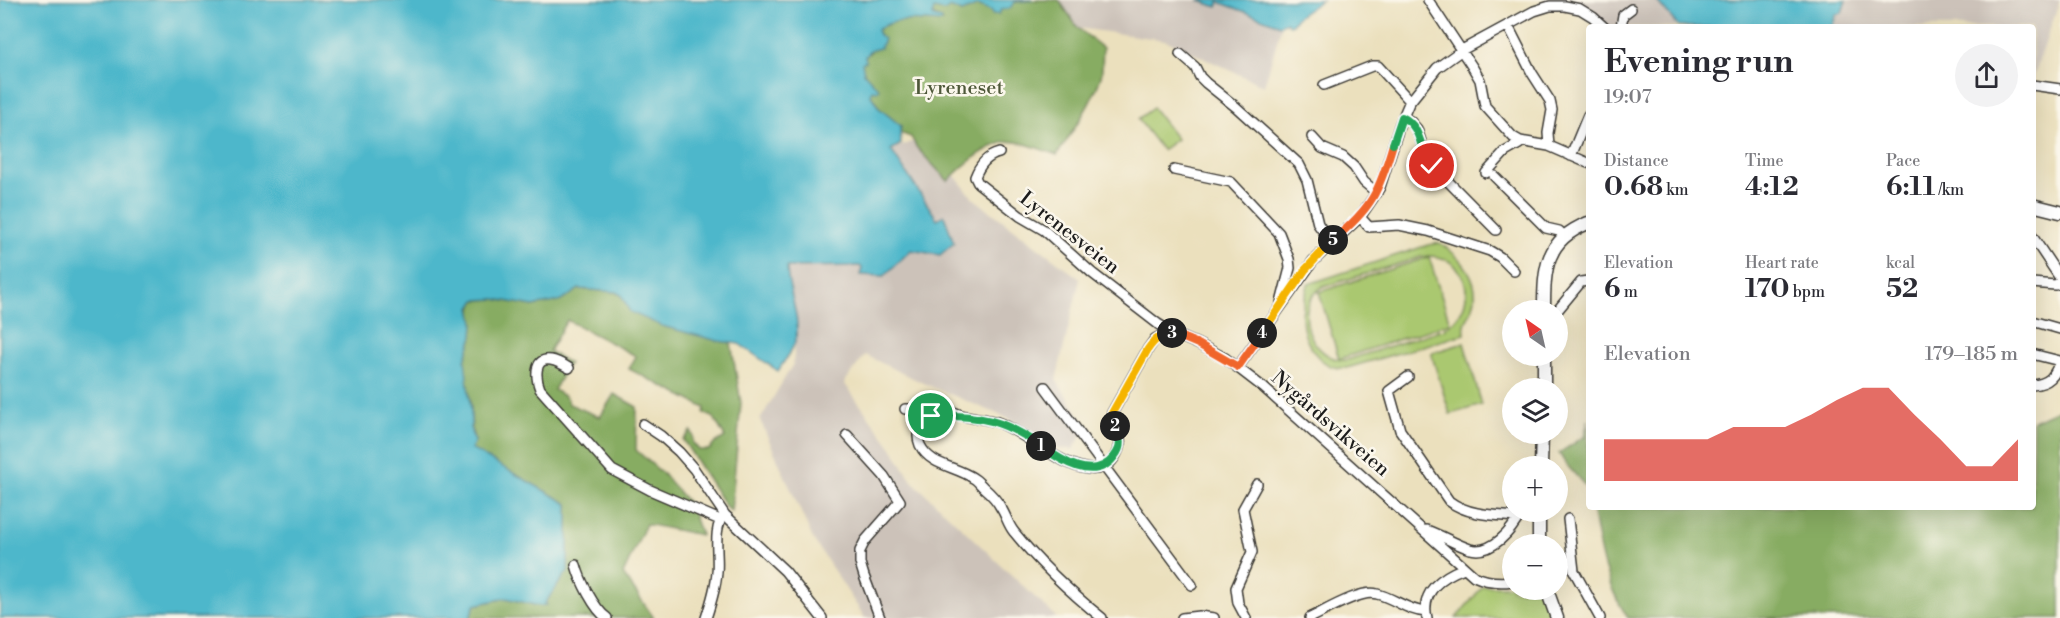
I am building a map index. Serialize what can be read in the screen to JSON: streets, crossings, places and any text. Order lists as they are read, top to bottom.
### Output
{
  "streets": {
    "street": ["Lyrenesveien", "Nygårdsvikveien"]
  },
  "crossings": [
    ["Lyrenesveien", "Nygårdsvikveien"]
  ],
  "parks": ["Lyreneset"],
  "north": "top left",
  "page": {
    "heading": ["Evening run", "19:07"],
    "stats": [
      ["Distance", "0.68 km"],
      ["Time", "4:12"],
      ["Pace", "6:11 /km"],
      ["Elevation", "6 m"],
      ["Heart rate", "170 bpm"],
      ["kcal", "52"]
    ],
    "pins": [
      "5",
      "3",
      "4",
      "2",
      "1"
    ],
    "map_buttons": ["+", "−"],
    "chart": ["Elevation", "179–185 m"]
  }
}
